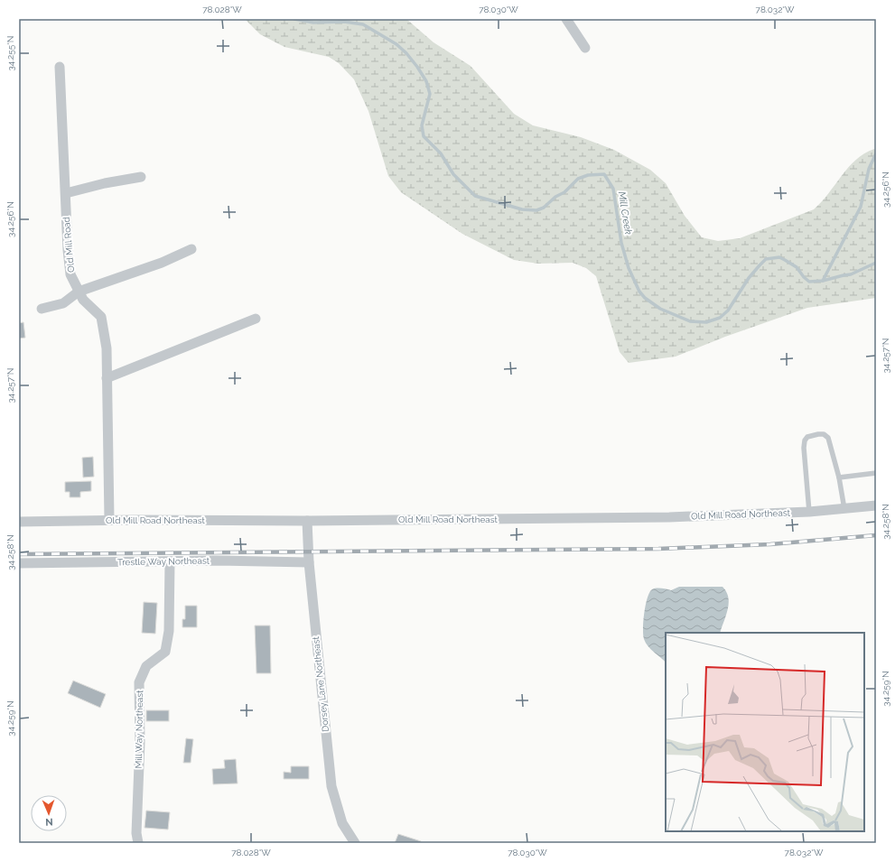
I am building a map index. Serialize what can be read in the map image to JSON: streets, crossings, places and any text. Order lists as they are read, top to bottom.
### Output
{
  "streets": {
    "street": [
      "Old Mill Road",
      "Old Mill Road Northeast",
      "Trestle Way Northeast",
      "Dorsey Lane Northeast",
      "Mill Way Northeast"
    ]
  },
  "crossings": [
    ["Old Mill Road", "Old Mill Road Northeast"],
    ["Old Mill Road Northeast", "Dorsey Lane Northeast"],
    ["Trestle Way Northeast", "Dorsey Lane Northeast"],
    ["Trestle Way Northeast", "Mill Way Northeast"]
  ],
  "water": ["Mill Creek"],
  "north": "bottom",
  "coordinates": [
    "78.028°W",
    "78.030°W",
    "78.032°W",
    "34.255°N",
    "34.256°N",
    "34.257°N",
    "34.258°N",
    "34.259°N"
  ]
}
